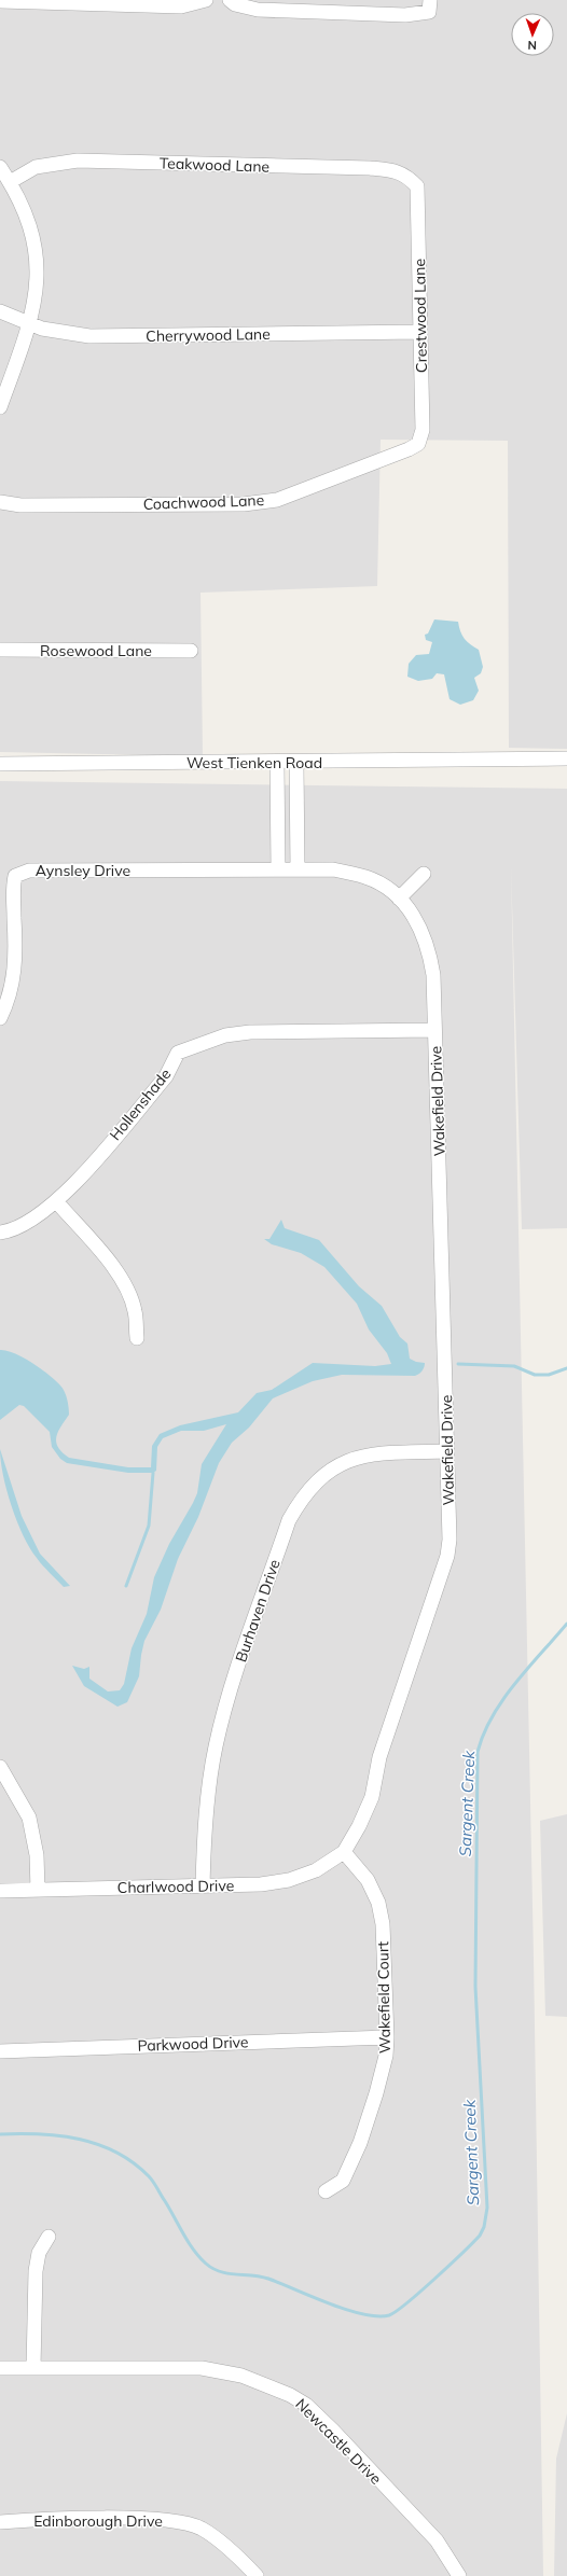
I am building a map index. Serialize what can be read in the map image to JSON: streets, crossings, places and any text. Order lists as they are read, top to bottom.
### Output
{
  "streets": {
    "street": [
      "Teakwood Lane",
      "Crestwood Lane",
      "Cherrywood Lane",
      "Coachwood Lane",
      "Rosewood Lane",
      "West Tienken Road",
      "Aynsley Drive",
      "Wakefield Drive",
      "Hollenshade",
      "Burhaven Drive",
      "Charlwood Drive",
      "Wakefield Court",
      "Parkwood Drive",
      "Newcastle Drive",
      "Edinborough Drive"
    ]
  },
  "crossings": [
    ["Teakwood Lane", "Crestwood Lane"],
    ["Crestwood Lane", "Cherrywood Lane"],
    ["Crestwood Lane", "Coachwood Lane"],
    ["Aynsley Drive", "Wakefield Drive"],
    ["Wakefield Drive", "Hollenshade"],
    ["Wakefield Drive", "Burhaven Drive"],
    ["Wakefield Drive", "Charlwood Drive"],
    ["Wakefield Drive", "Wakefield Court"],
    ["Burhaven Drive", "Charlwood Drive"],
    ["Charlwood Drive", "Wakefield Court"],
    ["Wakefield Court", "Parkwood Drive"]
  ],
  "water": ["Sargent Creek"],
  "north": "bottom"
}
